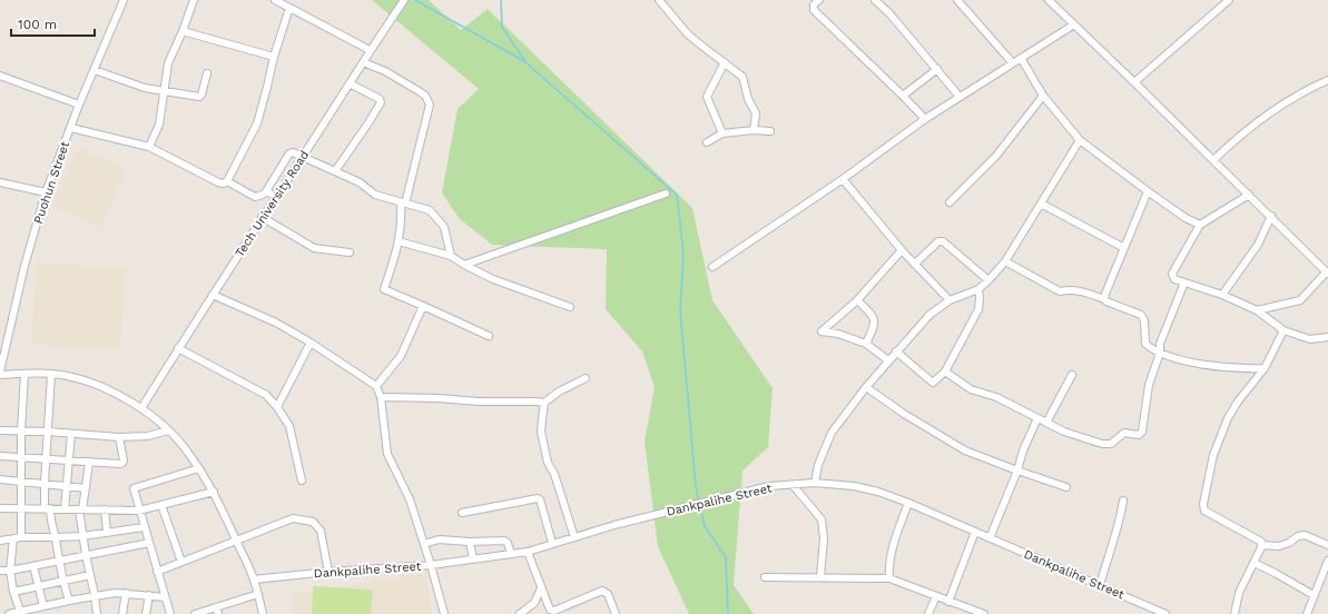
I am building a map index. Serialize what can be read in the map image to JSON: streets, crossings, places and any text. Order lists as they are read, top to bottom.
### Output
{
  "streets": {
    "street": ["Puohun Street", "Tech University Road", "Dankpalihe Street"]
  },
  "scale_bar": "100 m"
}
